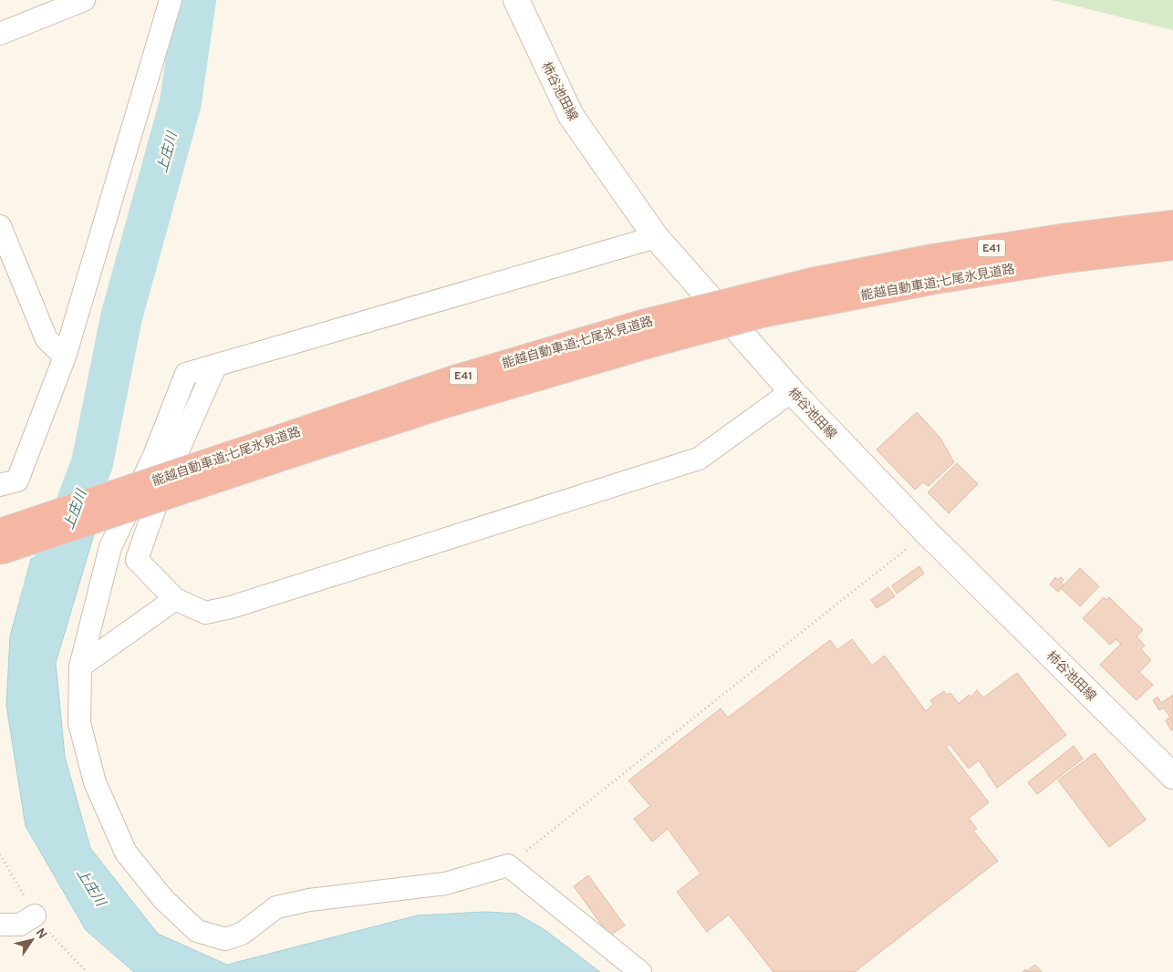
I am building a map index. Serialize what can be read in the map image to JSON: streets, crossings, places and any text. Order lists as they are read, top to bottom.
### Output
{
  "streets": {
    "highway": ["E41", "能越自動車道;七尾氷見道路"],
    "main road": ["柿谷池田線"]
  },
  "water": ["上庄川"],
  "north": "top right"
}
